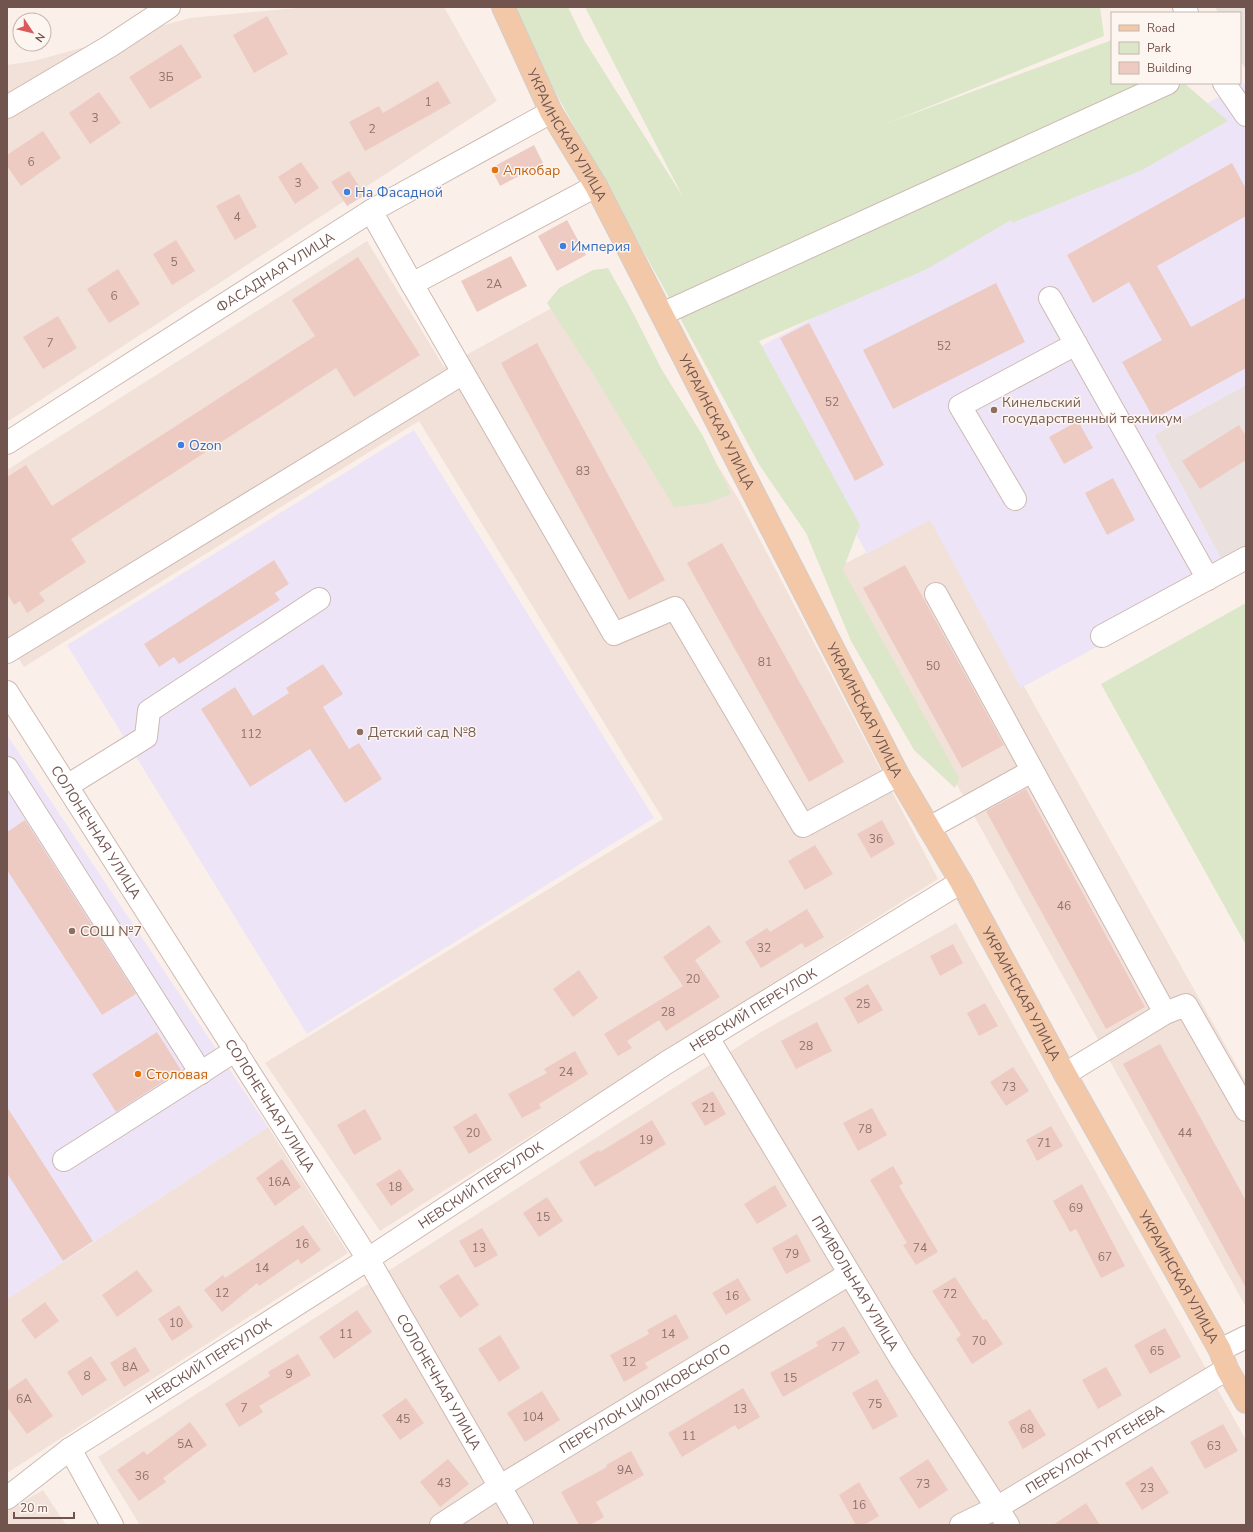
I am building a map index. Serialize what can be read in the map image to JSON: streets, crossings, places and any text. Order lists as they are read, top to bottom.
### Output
{
  "streets": {
    "main road": ["УКРАИНСКАЯ УЛИЦА"],
    "street": [
      "ФАСАДНАЯ УЛИЦА",
      "СОЛОНЕЧНАЯ УЛИЦА",
      "НЕВСКИЙ ПЕРЕУЛОК",
      "ПРИВОЛЬНАЯ УЛИЦА",
      "ПЕРЕУЛОК ЦИОЛКОВСКОГО",
      "ПЕРЕУЛОК ТУРГЕНЕВА"
    ]
  },
  "crossings": [
    ["УКРАИНСКАЯ УЛИЦА", "ФАСАДНАЯ УЛИЦА"],
    ["УКРАИНСКАЯ УЛИЦА", "НЕВСКИЙ ПЕРЕУЛОК"],
    ["УКРАИНСКАЯ УЛИЦА", "ПЕРЕУЛОК ТУРГЕНЕВА"],
    ["СОЛОНЕЧНАЯ УЛИЦА", "НЕВСКИЙ ПЕРЕУЛОК"],
    ["СОЛОНЕЧНАЯ УЛИЦА", "ПЕРЕУЛОК ЦИОЛКОВСКОГО"],
    ["НЕВСКИЙ ПЕРЕУЛОК", "ПРИВОЛЬНАЯ УЛИЦА"],
    ["ПРИВОЛЬНАЯ УЛИЦА", "ПЕРЕУЛОК ЦИОЛКОВСКОГО"],
    ["ПРИВОЛЬНАЯ УЛИЦА", "ПЕРЕУЛОК ТУРГЕНЕВА"]
  ],
  "places": [
    "Алкобар",
    "На Фасадной",
    "Империя",
    "Кинельский государственный техникум",
    "Ozon",
    "Детский сад №8",
    "СОШ №7",
    "Столовая"
  ],
  "house_numbers": [
    "3Б",
    "1",
    "3",
    "2",
    "6",
    "3",
    "4",
    "5",
    "2А",
    "6",
    "7",
    "52",
    "52",
    "83",
    "81",
    "50",
    "112",
    "36",
    "46",
    "32",
    "20",
    "25",
    "28",
    "28",
    "24",
    "73",
    "21",
    "78",
    "20",
    "44",
    "19",
    "71",
    "16А",
    "18",
    "69",
    "15",
    "16",
    "13",
    "74",
    "79",
    "67",
    "14",
    "12",
    "72",
    "16",
    "10",
    "11",
    "14",
    "70",
    "77",
    "65",
    "12",
    "8А",
    "9",
    "8",
    "15",
    "6А",
    "75",
    "7",
    "13",
    "104",
    "45",
    "68",
    "11",
    "5А",
    "63",
    "9А",
    "36",
    "43",
    "73",
    "23",
    "16"
  ],
  "legend": ["Road", "Park", "Building"],
  "scale_bar": "20 m",
  "north": "bottom right"
}
